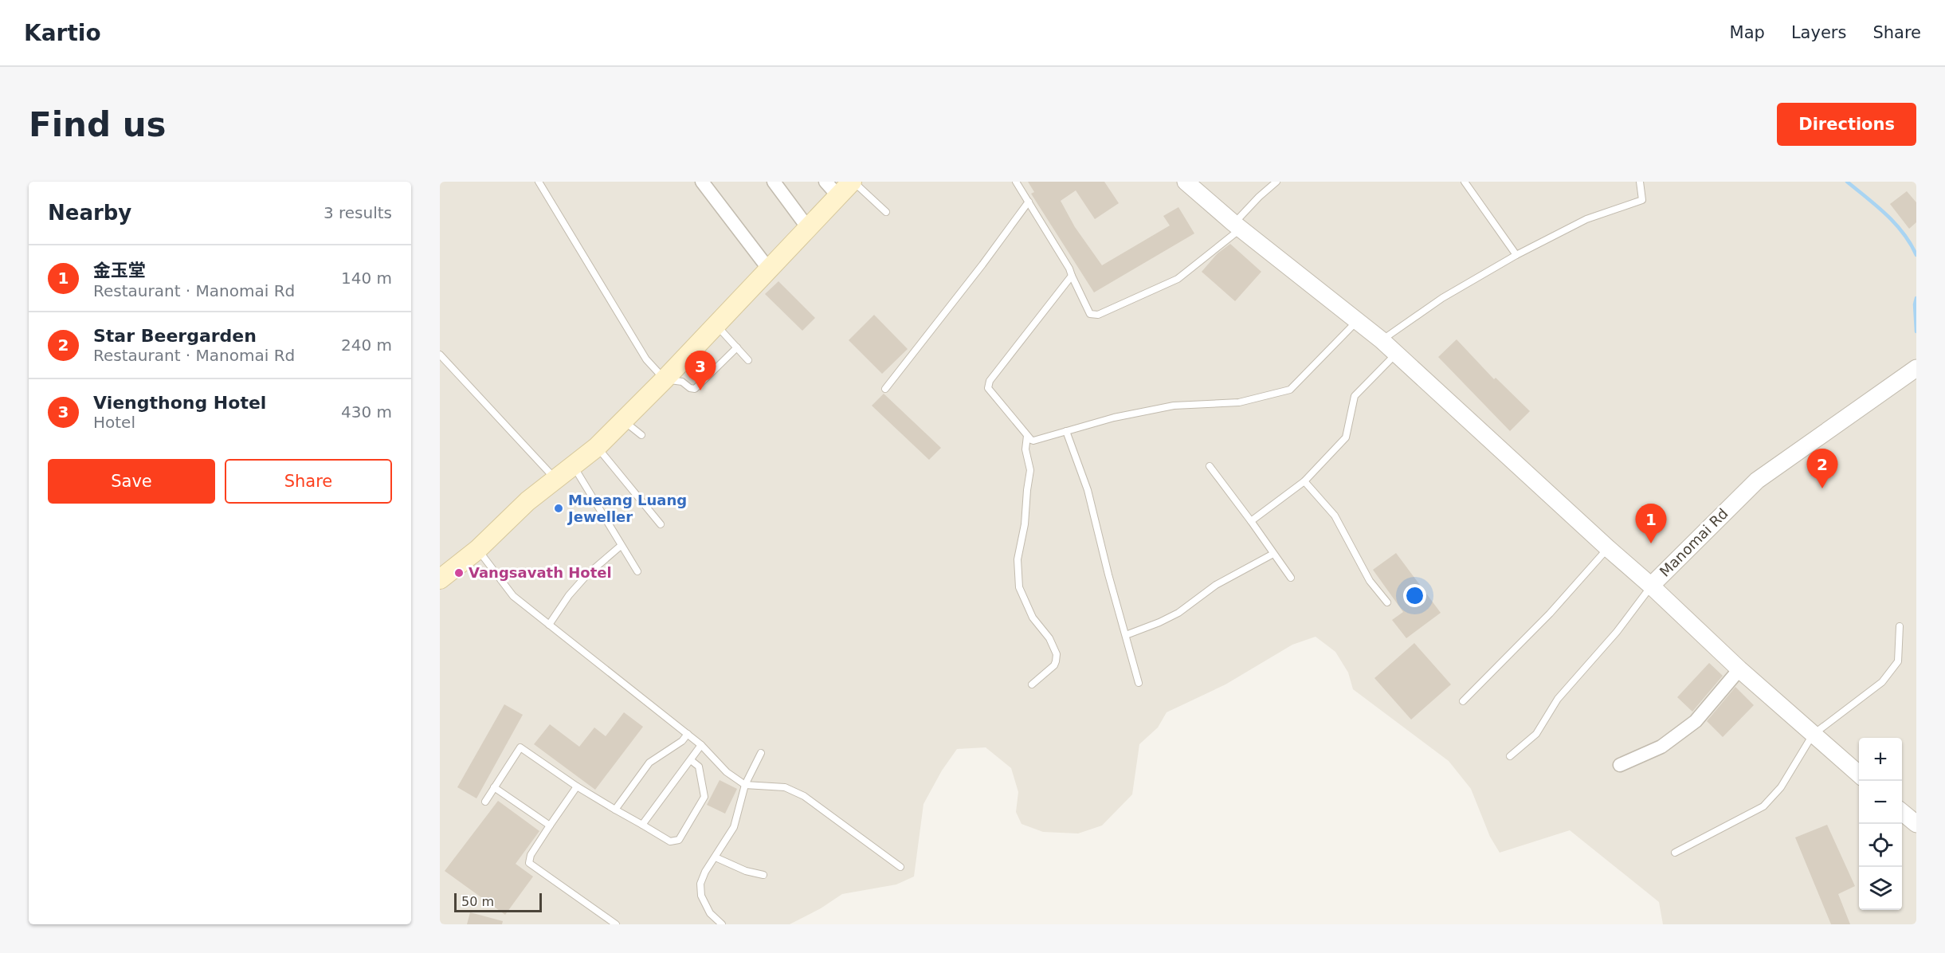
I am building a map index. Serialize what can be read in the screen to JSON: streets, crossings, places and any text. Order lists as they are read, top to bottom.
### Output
{
  "streets": {
    "street": ["Manomai Rd"]
  },
  "places": ["Mueang Luang Jeweller", "Vangsavath Hotel"],
  "scale_bar": "50 m",
  "page": {
    "header": "Kartio",
    "nav": ["Map", "Layers", "Share"],
    "buttons": [
      "Directions",
      ["Save", "Share"]
    ],
    "title": "Find us",
    "heading": ["Nearby", "3 results"],
    "list": [
      {
        "mark": "1",
        "name": "金玉堂",
        "note": "Restaurant · Manomai Rd",
        "value": "140 m"
      },
      {
        "mark": "2",
        "name": "Star Beergarden",
        "note": "Restaurant · Manomai Rd",
        "value": "240 m"
      },
      {
        "mark": "3",
        "name": "Viengthong Hotel",
        "note": "Hotel",
        "value": "430 m"
      }
    ],
    "pins": ["3", "2", "1"],
    "map_buttons": ["+", "−"],
    "scale": "50 m"
  }
}
